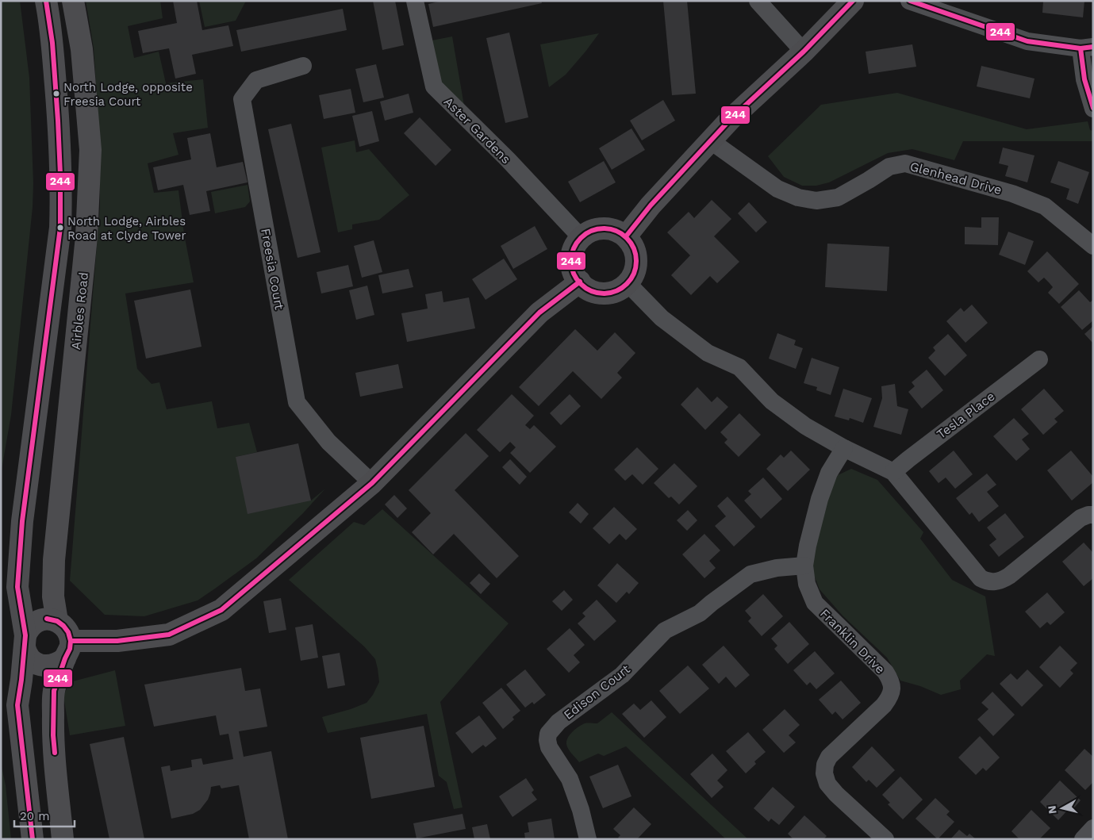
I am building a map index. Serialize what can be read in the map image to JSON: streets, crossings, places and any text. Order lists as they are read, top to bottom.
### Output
{
  "streets": {
    "main road": ["Airbles Road"],
    "street": [
      "Aster Gardens",
      "Glenhead Drive",
      "Freesia Court",
      "Tesla Place",
      "Franklin Drive",
      "Edison Court"
    ]
  },
  "crossings": [
    ["Franklin Drive", "Edison Court"]
  ],
  "places": ["North Lodge, opposite Freesia Court", "North Lodge, Airbles Road at Clyde Tower"],
  "lines": ["transit line 244"],
  "scale_bar": "20 m",
  "north": "left"
}
